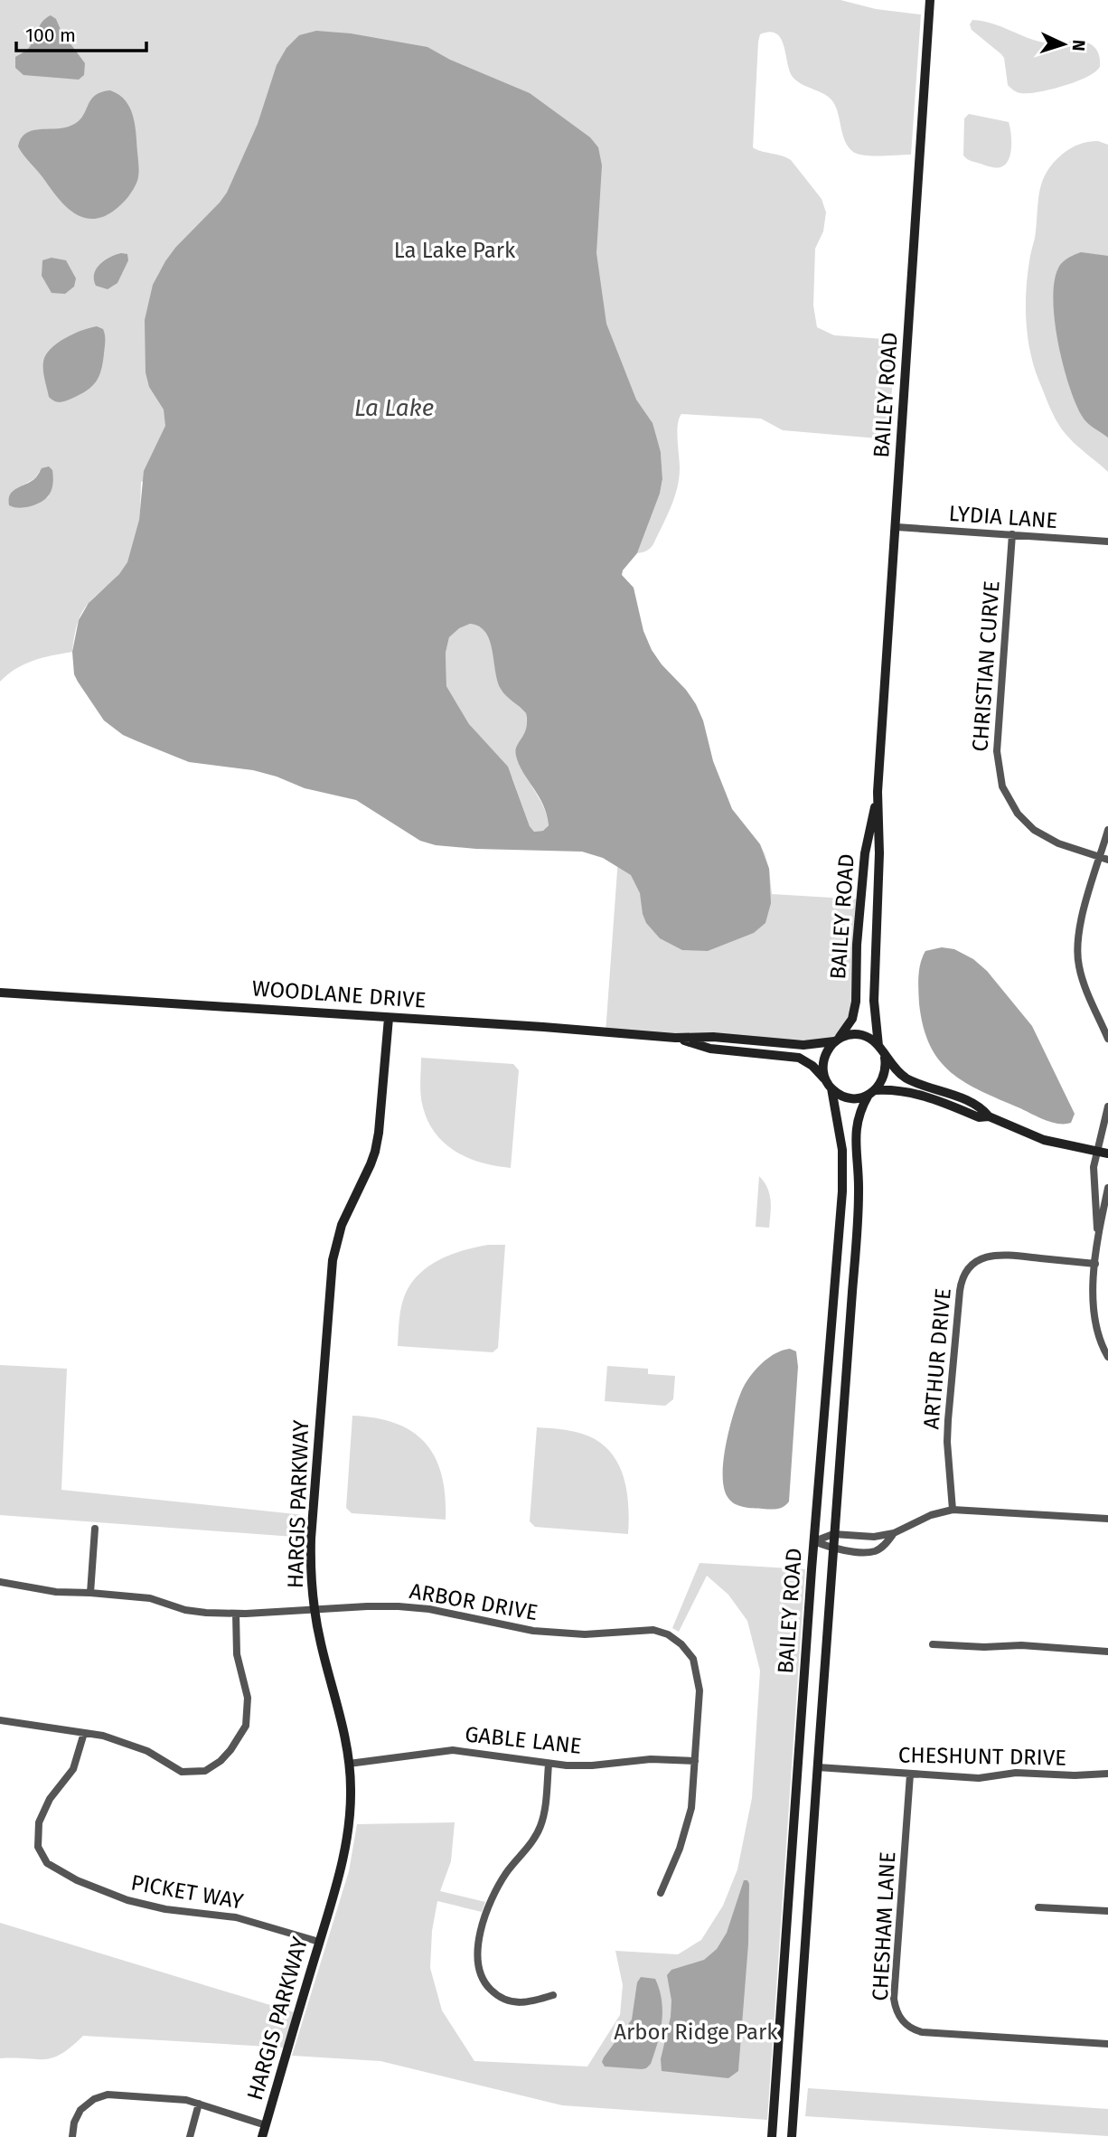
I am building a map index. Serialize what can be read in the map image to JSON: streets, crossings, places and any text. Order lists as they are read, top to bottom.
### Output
{
  "streets": {
    "main road": ["BAILEY ROAD", "WOODLANE DRIVE", "HARGIS PARKWAY"],
    "street": [
      "LYDIA LANE",
      "CHRISTIAN CURVE",
      "ARTHUR DRIVE",
      "ARBOR DRIVE",
      "GABLE LANE",
      "CHESHUNT DRIVE",
      "PICKET WAY",
      "CHESHAM LANE"
    ]
  },
  "crossings": [
    ["BAILEY ROAD", "LYDIA LANE"],
    ["BAILEY ROAD", "WOODLANE DRIVE"],
    ["BAILEY ROAD", "CHESHUNT DRIVE"],
    ["LYDIA LANE", "CHRISTIAN CURVE"],
    ["WOODLANE DRIVE", "HARGIS PARKWAY"],
    ["HARGIS PARKWAY", "ARBOR DRIVE"],
    ["HARGIS PARKWAY", "GABLE LANE"],
    ["HARGIS PARKWAY", "PICKET WAY"],
    ["ARBOR DRIVE", "GABLE LANE"],
    ["CHESHUNT DRIVE", "CHESHAM LANE"]
  ],
  "water": ["La Lake"],
  "parks": ["La Lake Park", "Arbor Ridge Park"],
  "scale_bar": "100 m",
  "north": "right"
}
